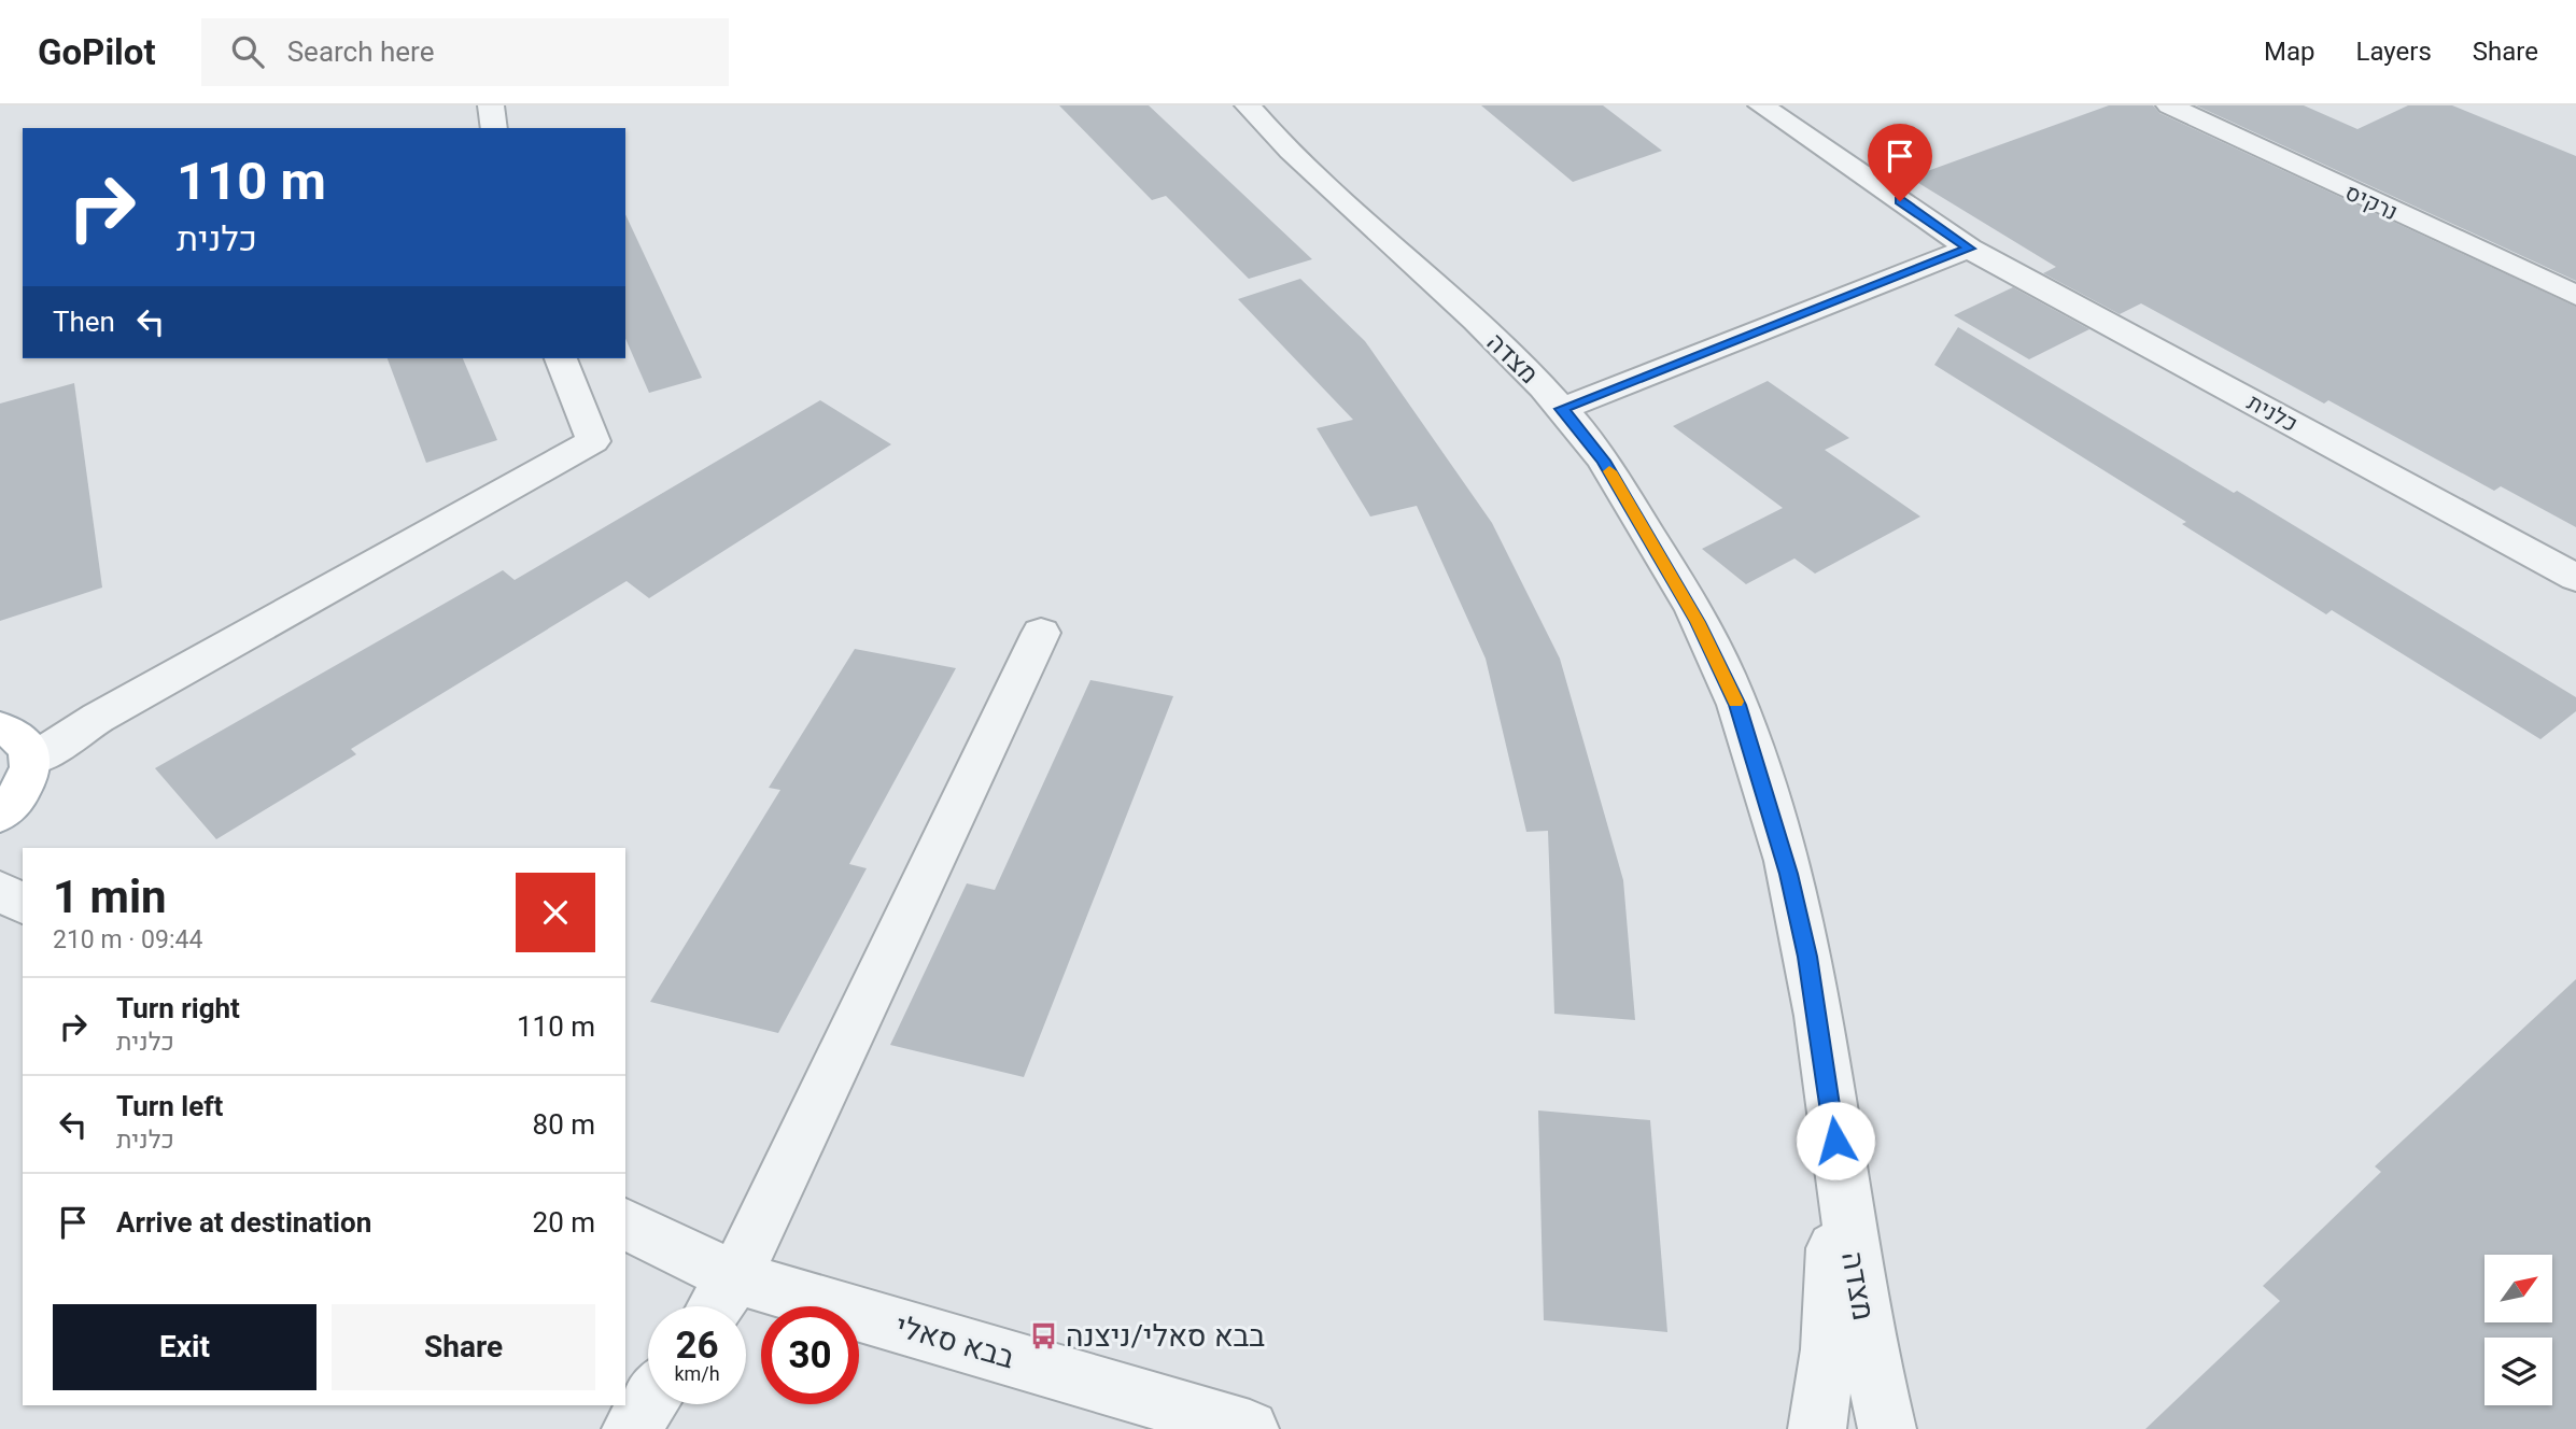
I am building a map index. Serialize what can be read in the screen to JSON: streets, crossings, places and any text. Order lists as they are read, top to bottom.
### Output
{
  "streets": {
    "street": [
      "נרקיס",
      "מצדה",
      "כלנית",
      "בבא סאלי"
    ]
  },
  "places": {
    "bus stop": ["בבא סאלי/ניצנה"]
  },
  "north": "top right",
  "page": {
    "header": "GoPilot",
    "search": "Search here",
    "nav": ["Map", "Layers", "Share"],
    "turn": ["110 m", "כלנית"],
    "then": "Then",
    "heading": ["1 min", "210 m · 09:44"],
    "list": [
      {
        "name": "Turn right",
        "note": "כלנית",
        "value": "110 m"
      },
      {
        "name": "Turn left",
        "note": "כלנית",
        "value": "80 m"
      },
      {
        "name": "Arrive at destination",
        "value": "20 m"
      }
    ],
    "buttons": ["Exit", "Share"],
    "speed": "26 km/h",
    "limit": "30"
  }
}
